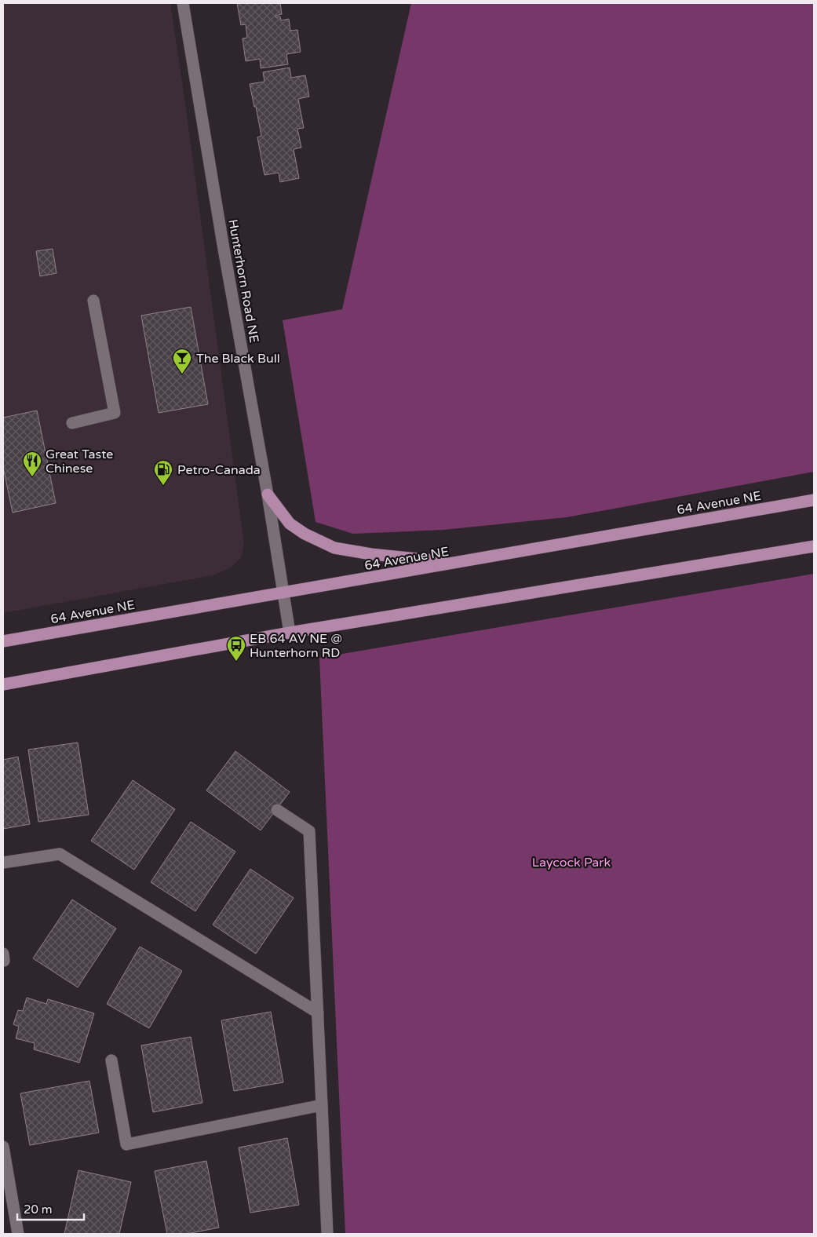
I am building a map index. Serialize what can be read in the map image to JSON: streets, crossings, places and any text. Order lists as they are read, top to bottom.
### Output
{
  "streets": {
    "main road": ["64 Avenue NE"],
    "street": ["Hunterhorn Road NE"]
  },
  "crossings": [
    ["Hunterhorn Road NE", "64 Avenue NE"]
  ],
  "parks": ["Laycock Park"],
  "places": {
    "bar": ["The Black Bull"],
    "restaurant": ["Great Taste Chinese"],
    "fuel station": ["Petro-Canada"],
    "bus stop": ["EB 64 AV NE @ Hunterhorn RD"]
  },
  "scale_bar": "20 m"
}
